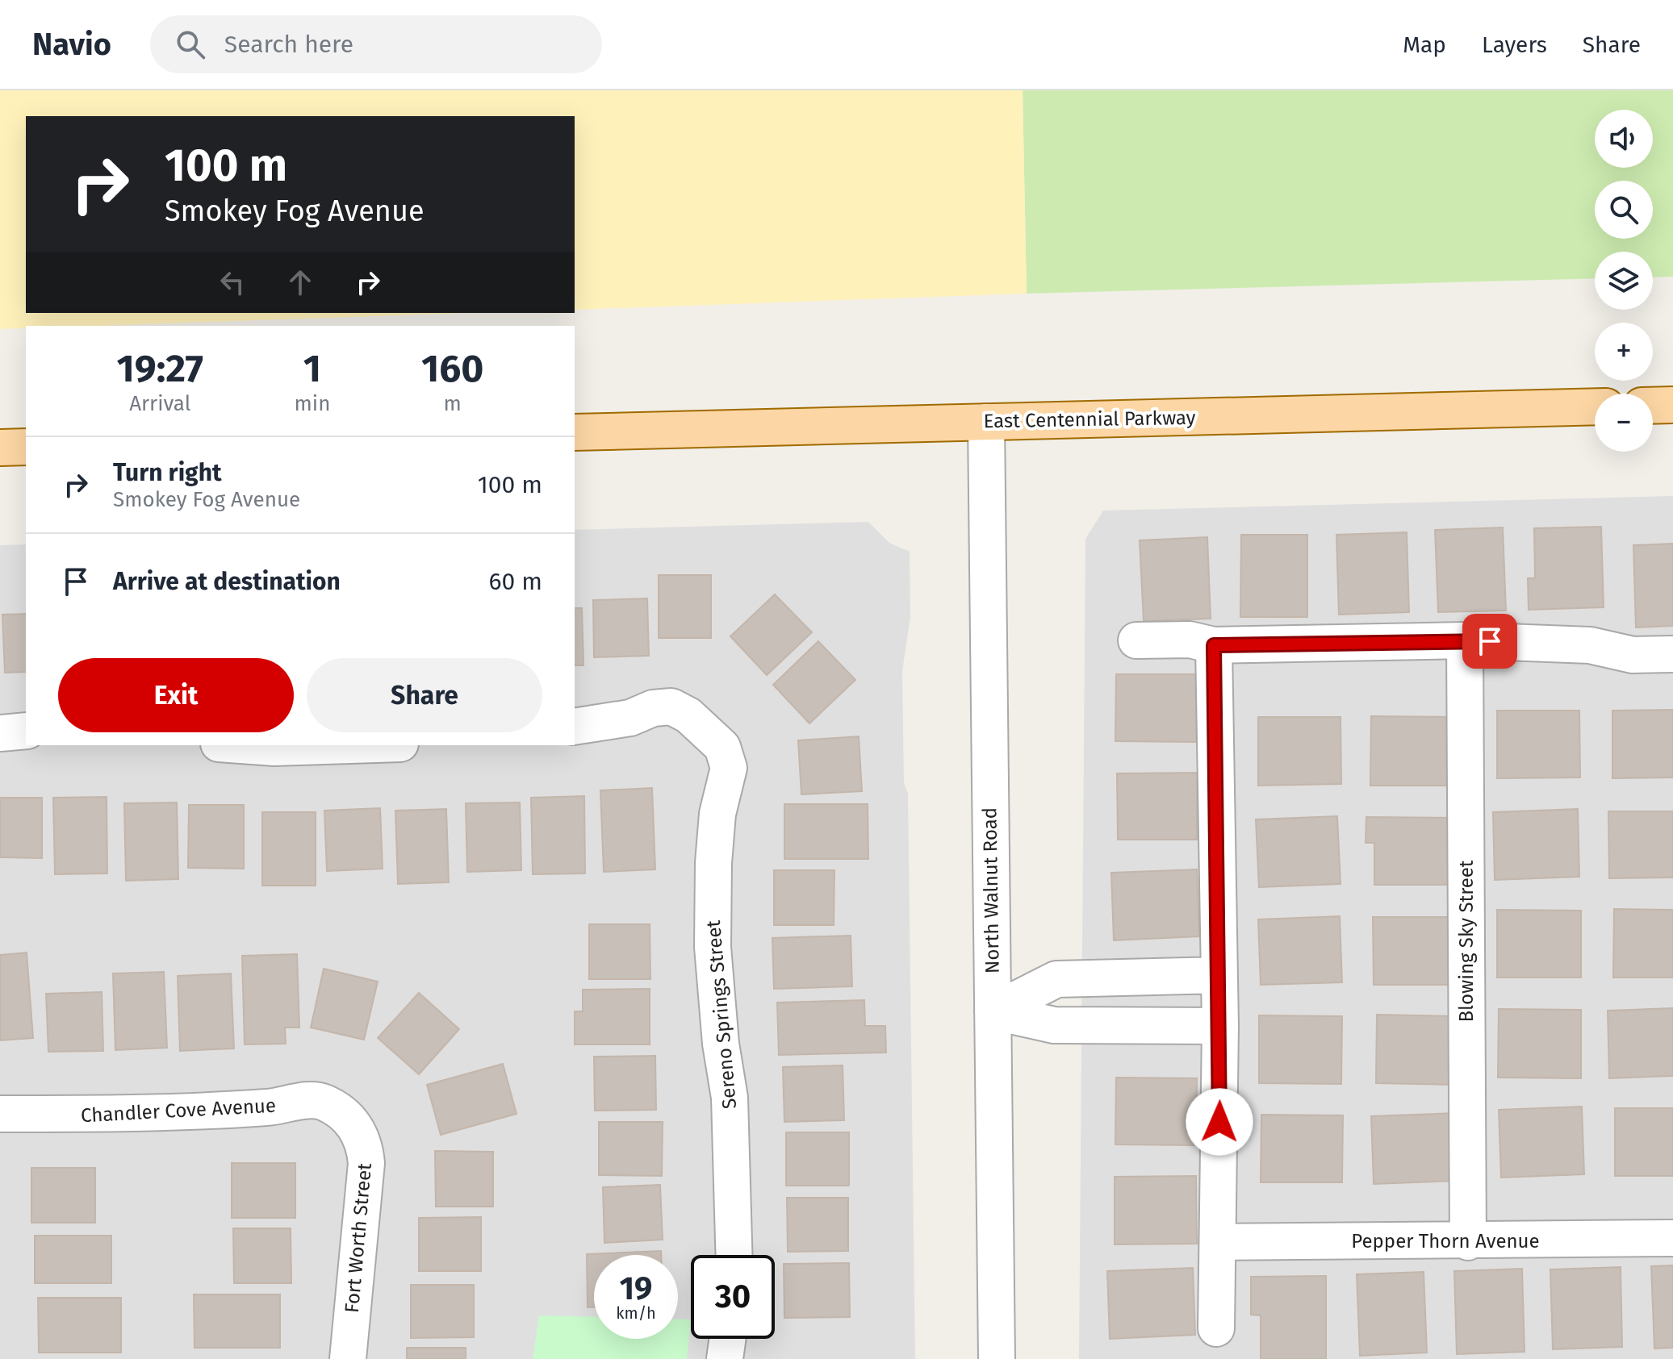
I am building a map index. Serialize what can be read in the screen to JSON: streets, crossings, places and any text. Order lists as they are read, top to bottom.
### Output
{
  "streets": {
    "main road": ["East Centennial Parkway"],
    "street": [
      "North Walnut Road",
      "Blowing Sky Street",
      "Sereno Springs Street",
      "Chandler Cove Avenue",
      "Fort Worth Street",
      "Pepper Thorn Avenue"
    ]
  },
  "crossings": [
    ["East Centennial Parkway", "North Walnut Road"],
    ["Blowing Sky Street", "Pepper Thorn Avenue"],
    ["Chandler Cove Avenue", "Fort Worth Street"]
  ],
  "page": {
    "header": "Navio",
    "search": "Search here",
    "nav": ["Map", "Layers", "Share"],
    "map_buttons": ["+", "−"],
    "turn": ["100 m", "Smokey Fog Avenue"],
    "eta": [
      "19:27",
      "Arrival",
      "1",
      "min",
      "160",
      "m"
    ],
    "list": [
      {
        "name": "Turn right",
        "note": "Smokey Fog Avenue",
        "value": "100 m"
      },
      {
        "name": "Arrive at destination",
        "value": "60 m"
      }
    ],
    "buttons": ["Exit", "Share"],
    "speed": "19 km/h",
    "limit": "30"
  }
}
